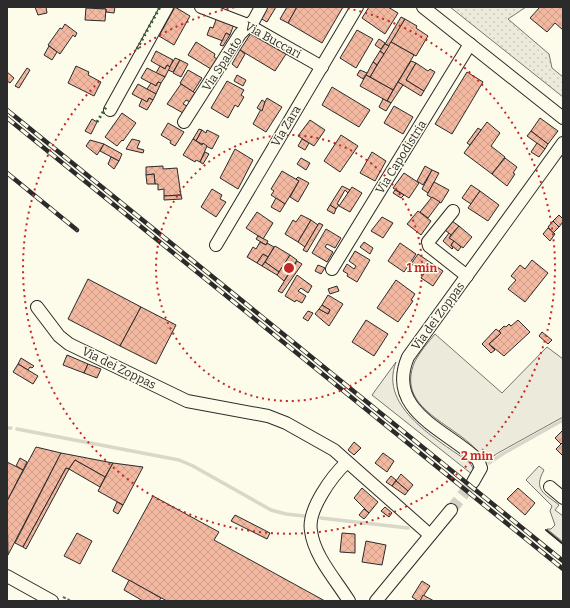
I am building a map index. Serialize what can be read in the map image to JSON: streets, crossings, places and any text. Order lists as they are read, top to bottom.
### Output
{
  "streets": {
    "street": [
      "Via Buccari",
      "Via Spalato",
      "Via Zara",
      "Via Capodistria",
      "Via dei Zoppas"
    ]
  },
  "crossings": [
    ["Via Buccari", "Via Spalato"],
    ["Via Buccari", "Via Zara"]
  ],
  "rings": ["1 min", "2 min"]
}
